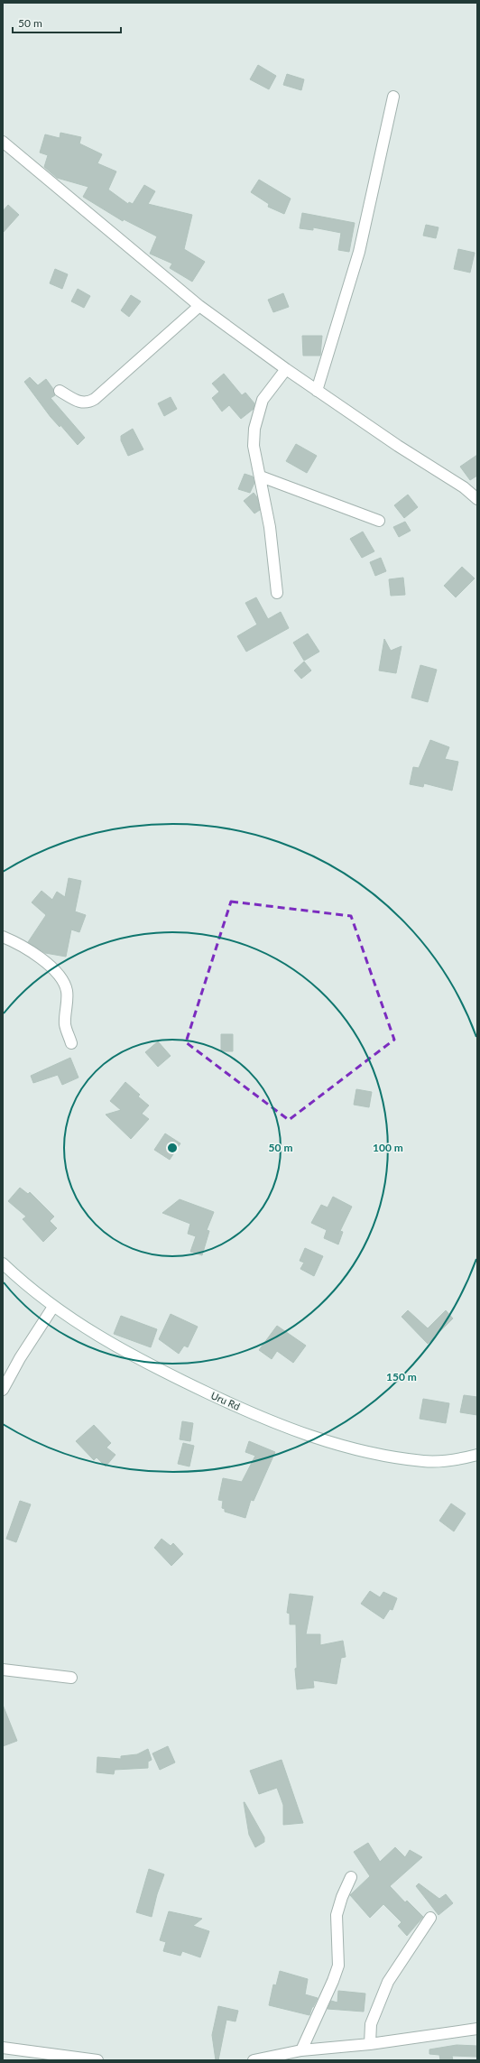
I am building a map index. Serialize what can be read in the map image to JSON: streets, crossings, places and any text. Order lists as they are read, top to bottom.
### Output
{
  "streets": {
    "street": ["Uru Rd"]
  },
  "scale_bar": "50 m",
  "rings": ["50 m", "100 m", "150 m"]
}
